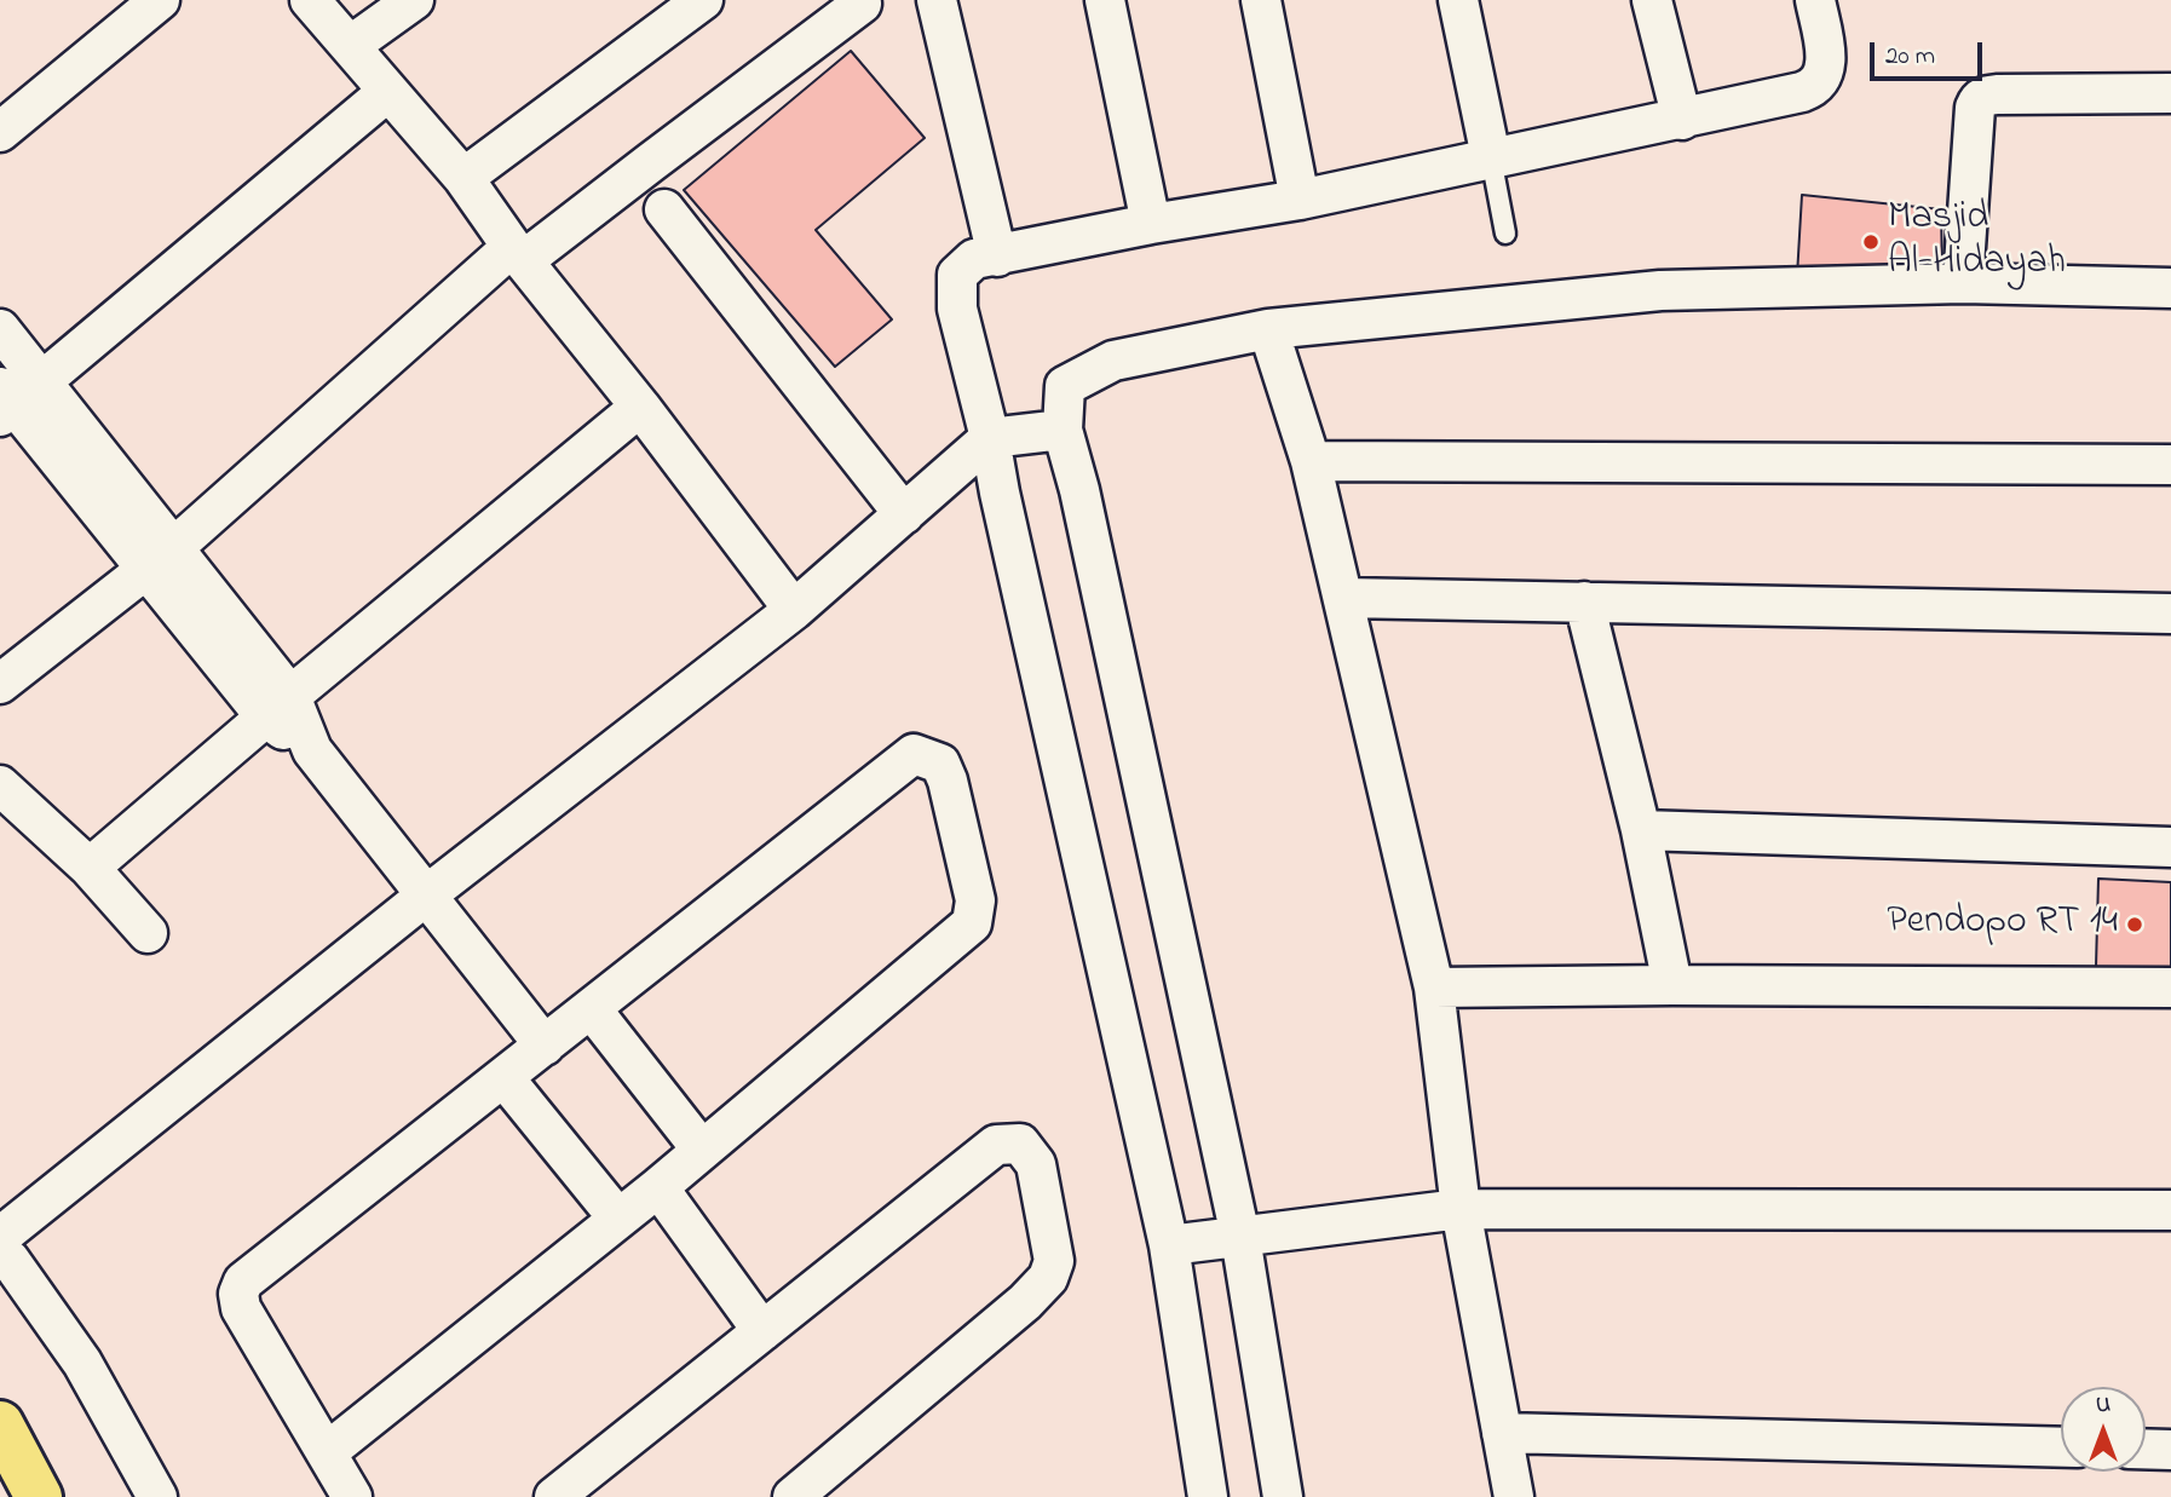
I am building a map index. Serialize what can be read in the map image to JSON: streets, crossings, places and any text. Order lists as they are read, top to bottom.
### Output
{
  "places": ["Masjid Al-Hidayah", "Pendopo RT 14"],
  "scale_bar": "20 m",
  "north": "top"
}
